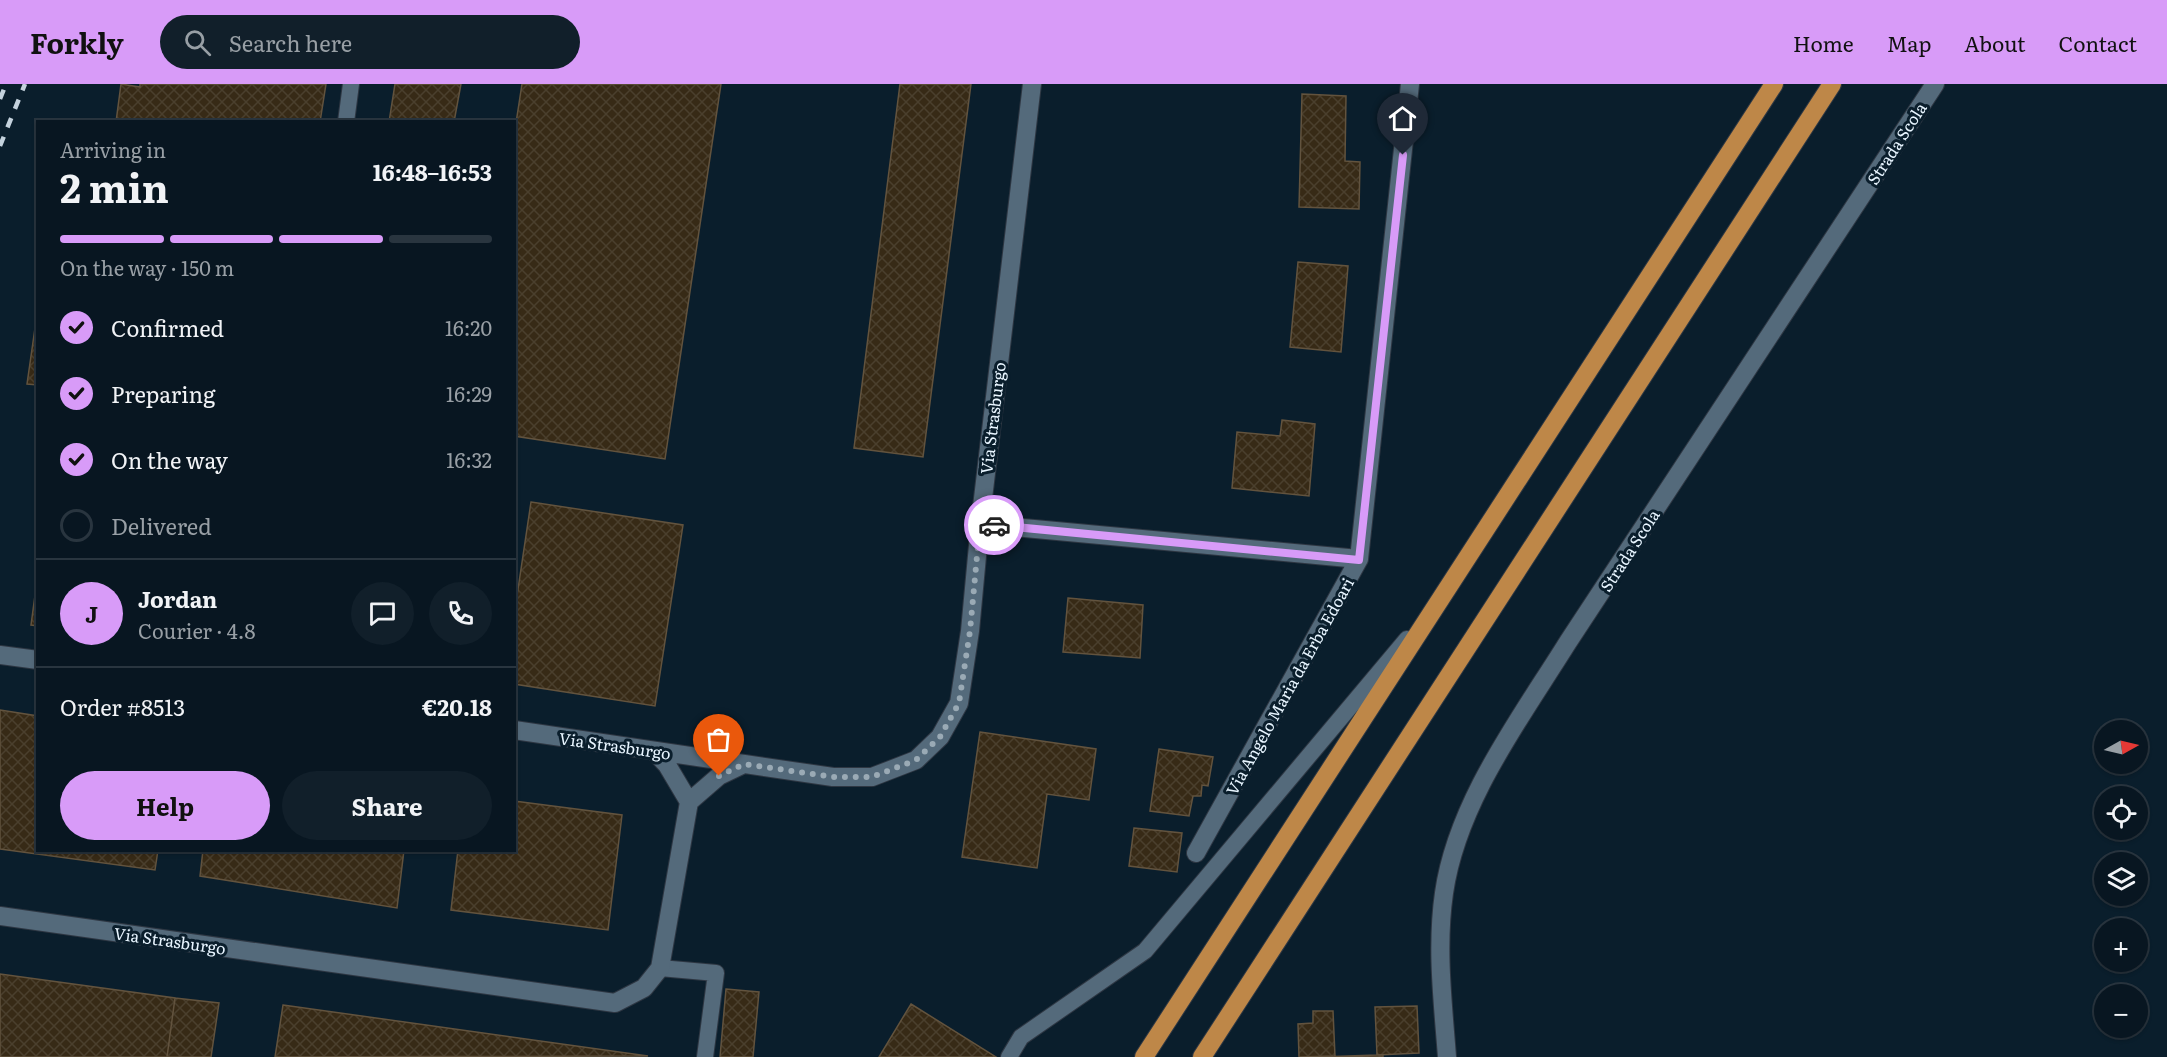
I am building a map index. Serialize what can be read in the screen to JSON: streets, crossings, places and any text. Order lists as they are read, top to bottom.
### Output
{
  "streets": {
    "street": ["Strada Scola", "Via Strasburgo", "Via Angelo Maria da Erba Edoari"]
  },
  "north": "right",
  "page": {
    "header": "Forkly",
    "search": "Search here",
    "nav": [
      "Home",
      "Map",
      "About",
      "Contact"
    ],
    "heading": ["2 min", "Arriving in", "16:48–16:53"],
    "panel": [
      "Jordan",
      "Courier · 4.8",
      "Order #8513",
      "€20.18"
    ],
    "bar": "On the way · 150 m",
    "list": [
      ["Confirmed", "16:20"],
      ["Preparing", "16:29"],
      ["On the way", "16:32"],
      "Delivered"
    ],
    "round": "J",
    "map_buttons": ["+", "−"],
    "buttons": ["Help", "Share"]
  }
}
